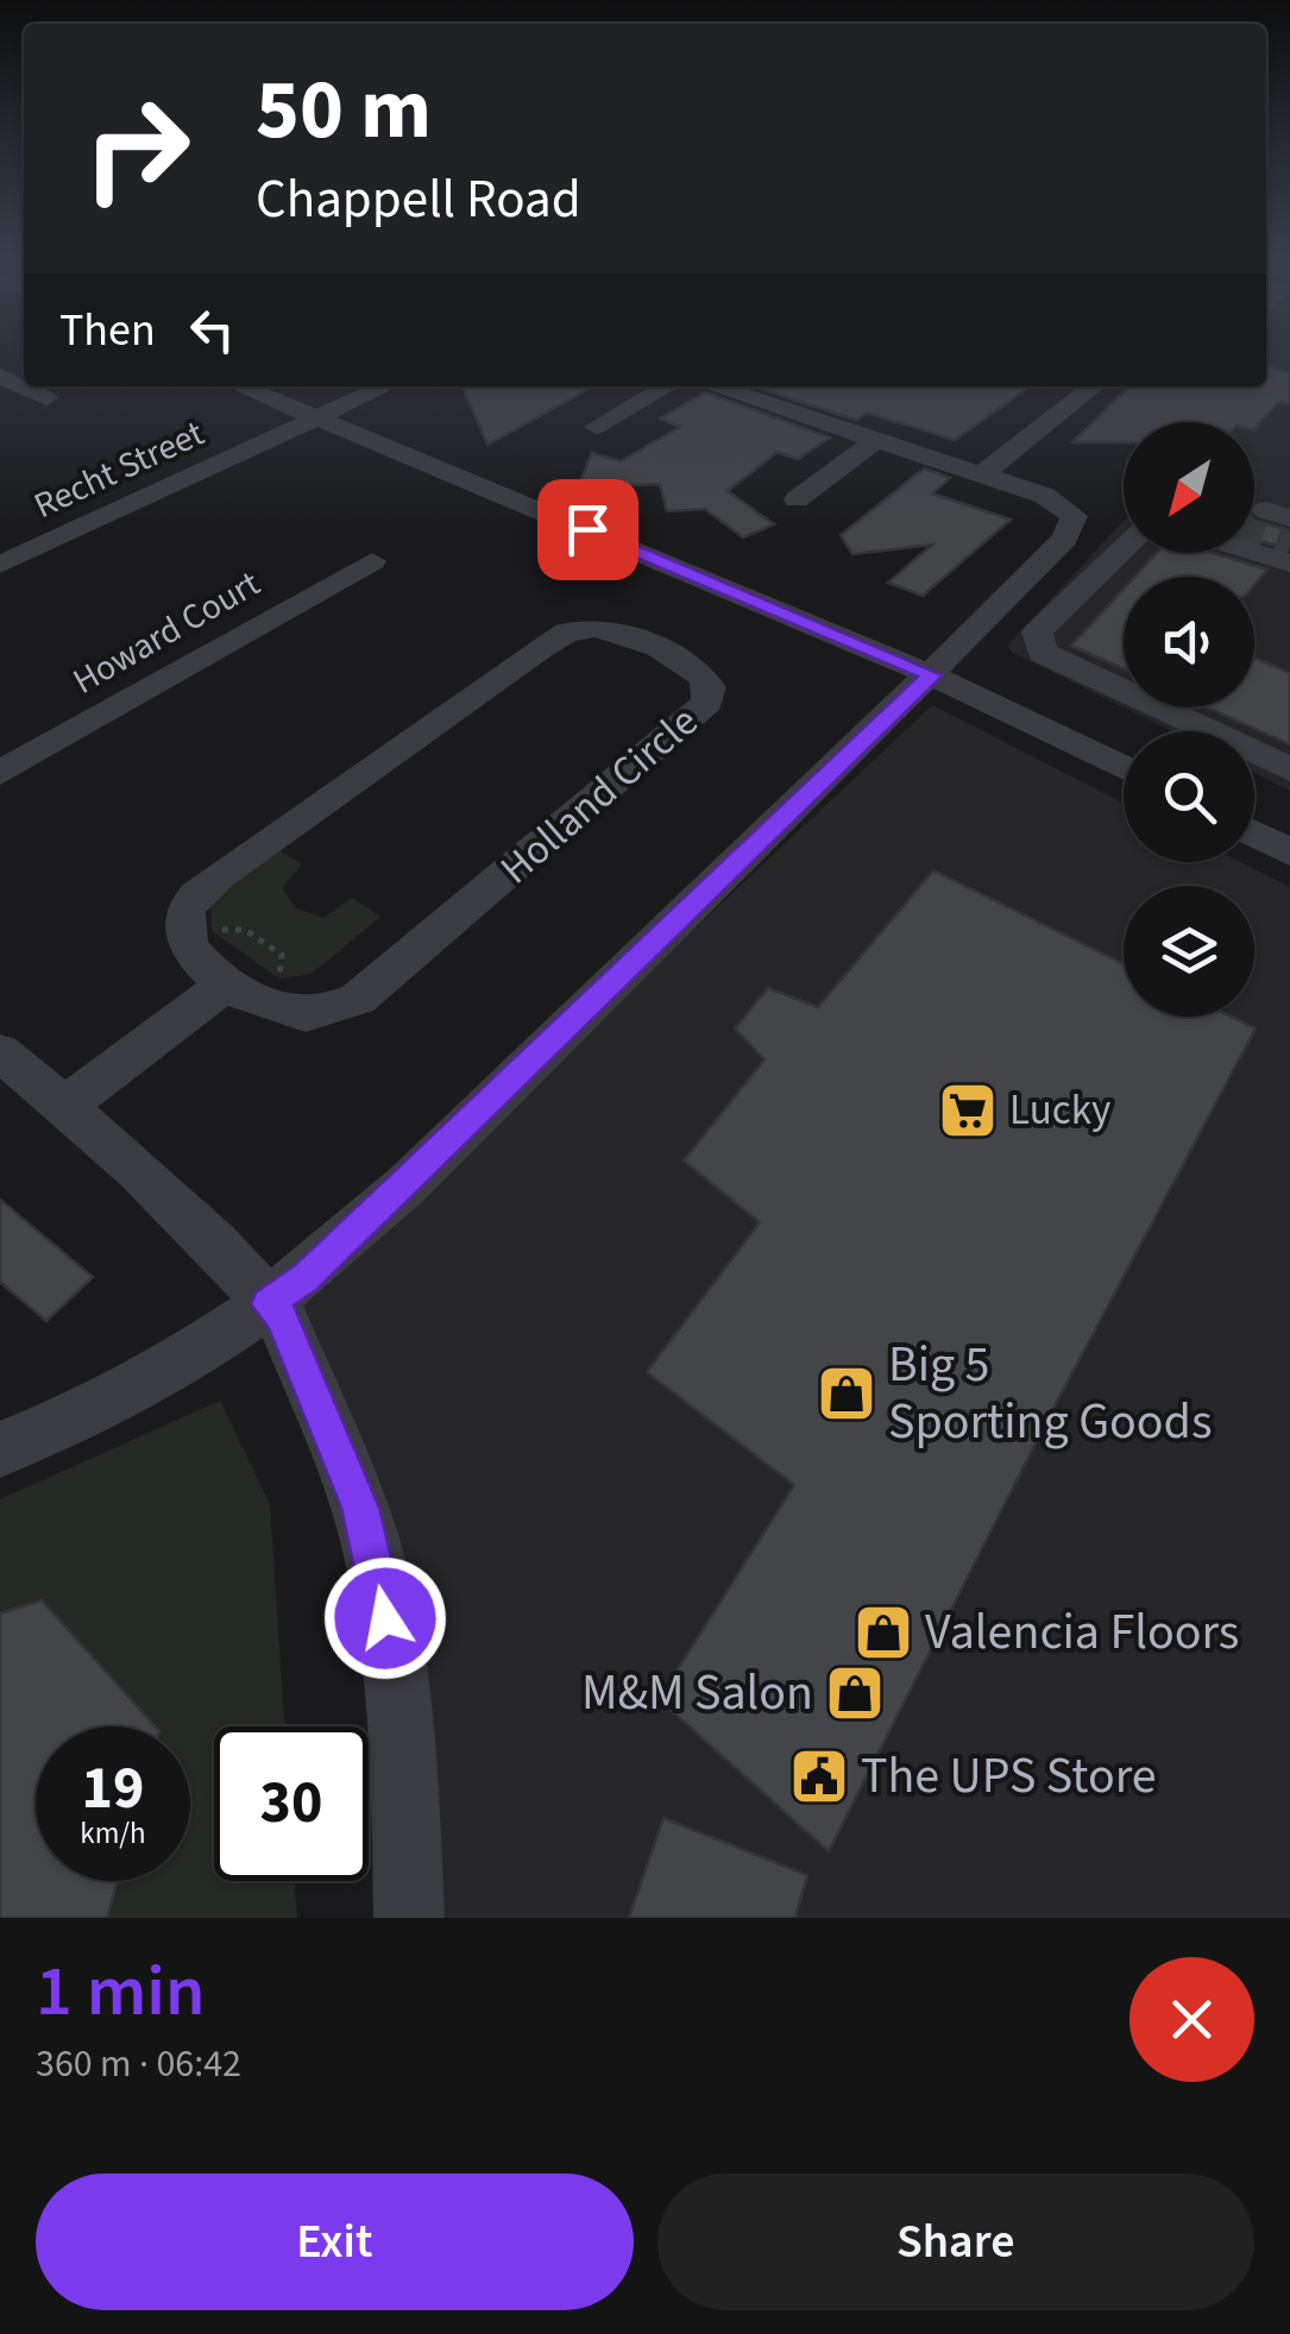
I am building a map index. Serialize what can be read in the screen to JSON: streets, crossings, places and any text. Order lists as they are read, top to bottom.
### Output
{
  "streets": {
    "street": ["Recht Street", "Howard Court", "Holland Circle"]
  },
  "places": {
    "supermarket": ["Lucky"],
    "shop": ["Big 5 Sporting Goods", "Valencia Floors", "M&M Salon"],
    "public building": ["The UPS Store"]
  },
  "north": "bottom left",
  "page": {
    "turn": ["50 m", "Chappell Road"],
    "then": "Then",
    "speed": "19 km/h",
    "limit": "30",
    "heading": ["1 min", "360 m · 06:42"],
    "buttons": ["Exit", "Share"]
  }
}
